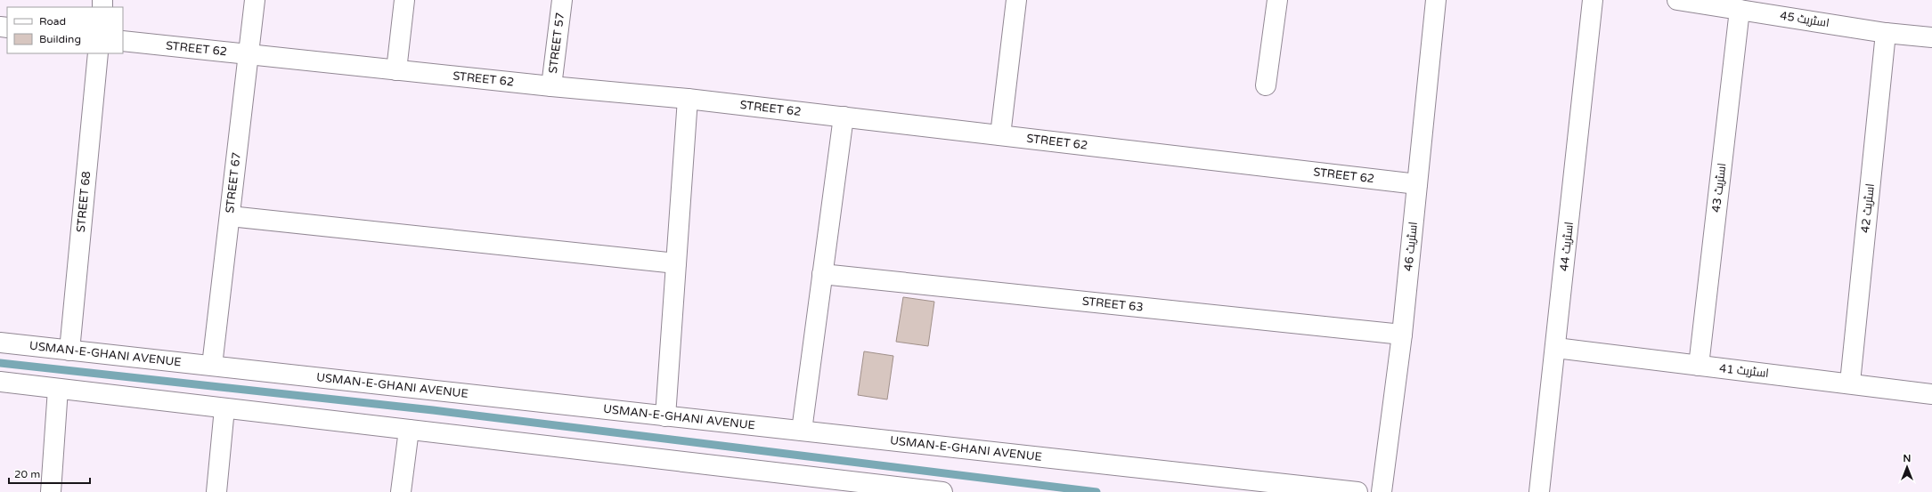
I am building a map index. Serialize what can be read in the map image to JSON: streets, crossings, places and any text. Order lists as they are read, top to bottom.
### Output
{
  "streets": {
    "street": [
      "اسٹریٹ 45",
      "STREET 57",
      "STREET 62",
      "STREET 67",
      "اسٹریٹ 43",
      "STREET 68",
      "اسٹریٹ 42",
      "اسٹریٹ 46",
      "اسٹریٹ 44",
      "STREET 63",
      "USMAN-E-GHANI AVENUE",
      "اسٹریٹ 41"
    ]
  },
  "crossings": [
    ["اسٹریٹ 45", "اسٹریٹ 43"],
    ["اسٹریٹ 45", "اسٹریٹ 42"],
    ["STREET 57", "STREET 62"],
    ["STREET 62", "STREET 67"],
    ["STREET 62", "اسٹریٹ 46"],
    ["STREET 67", "USMAN-E-GHANI AVENUE"],
    ["اسٹریٹ 43", "اسٹریٹ 41"],
    ["STREET 68", "USMAN-E-GHANI AVENUE"],
    ["اسٹریٹ 42", "اسٹریٹ 41"],
    ["اسٹریٹ 46", "STREET 63"],
    ["اسٹریٹ 44", "اسٹریٹ 41"]
  ],
  "legend": ["Road", "Building"],
  "scale_bar": "20 m",
  "north": "top"
}
